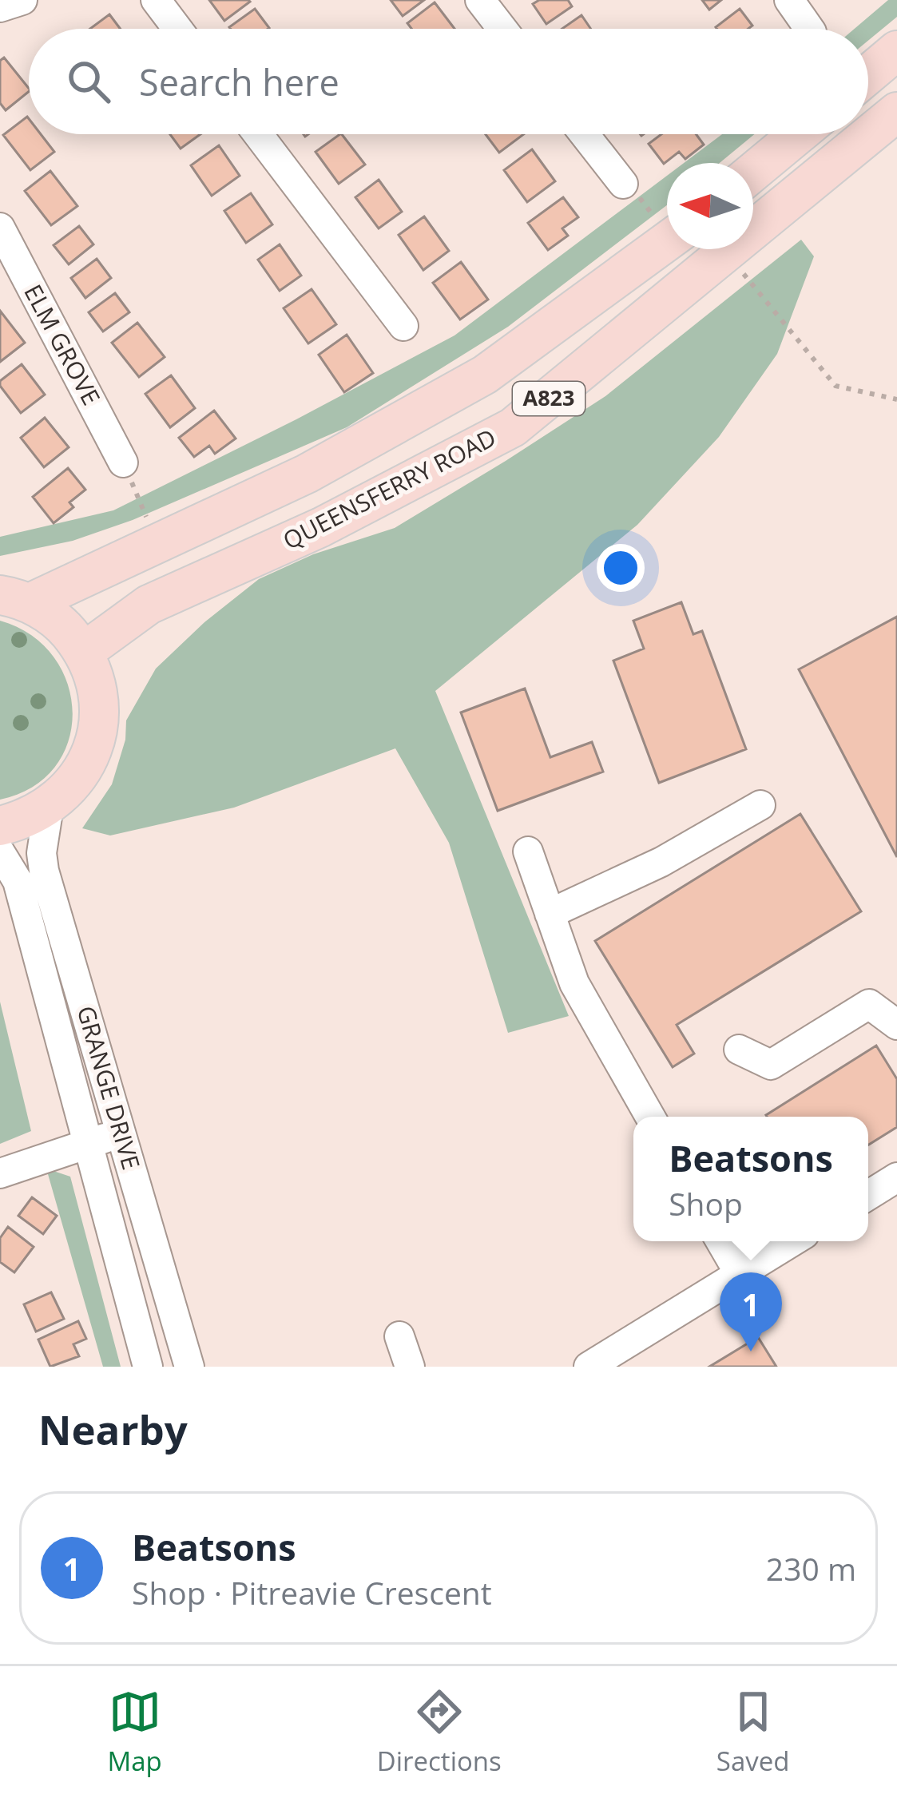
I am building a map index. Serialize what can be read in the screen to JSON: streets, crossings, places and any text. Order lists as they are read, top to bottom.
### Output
{
  "streets": {
    "main road": ["A823", "QUEENSFERRY ROAD"],
    "street": ["ELM GROVE", "GRANGE DRIVE"]
  },
  "crossings": [
    ["A823", "QUEENSFERRY ROAD"],
    ["A823", "GRANGE DRIVE"]
  ],
  "north": "left",
  "page": {
    "search": "Search here",
    "popup": ["Beatsons", "Shop"],
    "pins": "1",
    "heading": "Nearby",
    "list": [
      {
        "mark": "1",
        "name": "Beatsons",
        "note": "Shop · Pitreavie Crescent",
        "value": "230 m"
      }
    ],
    "nav": ["Map", "Directions", "Saved"]
  }
}
